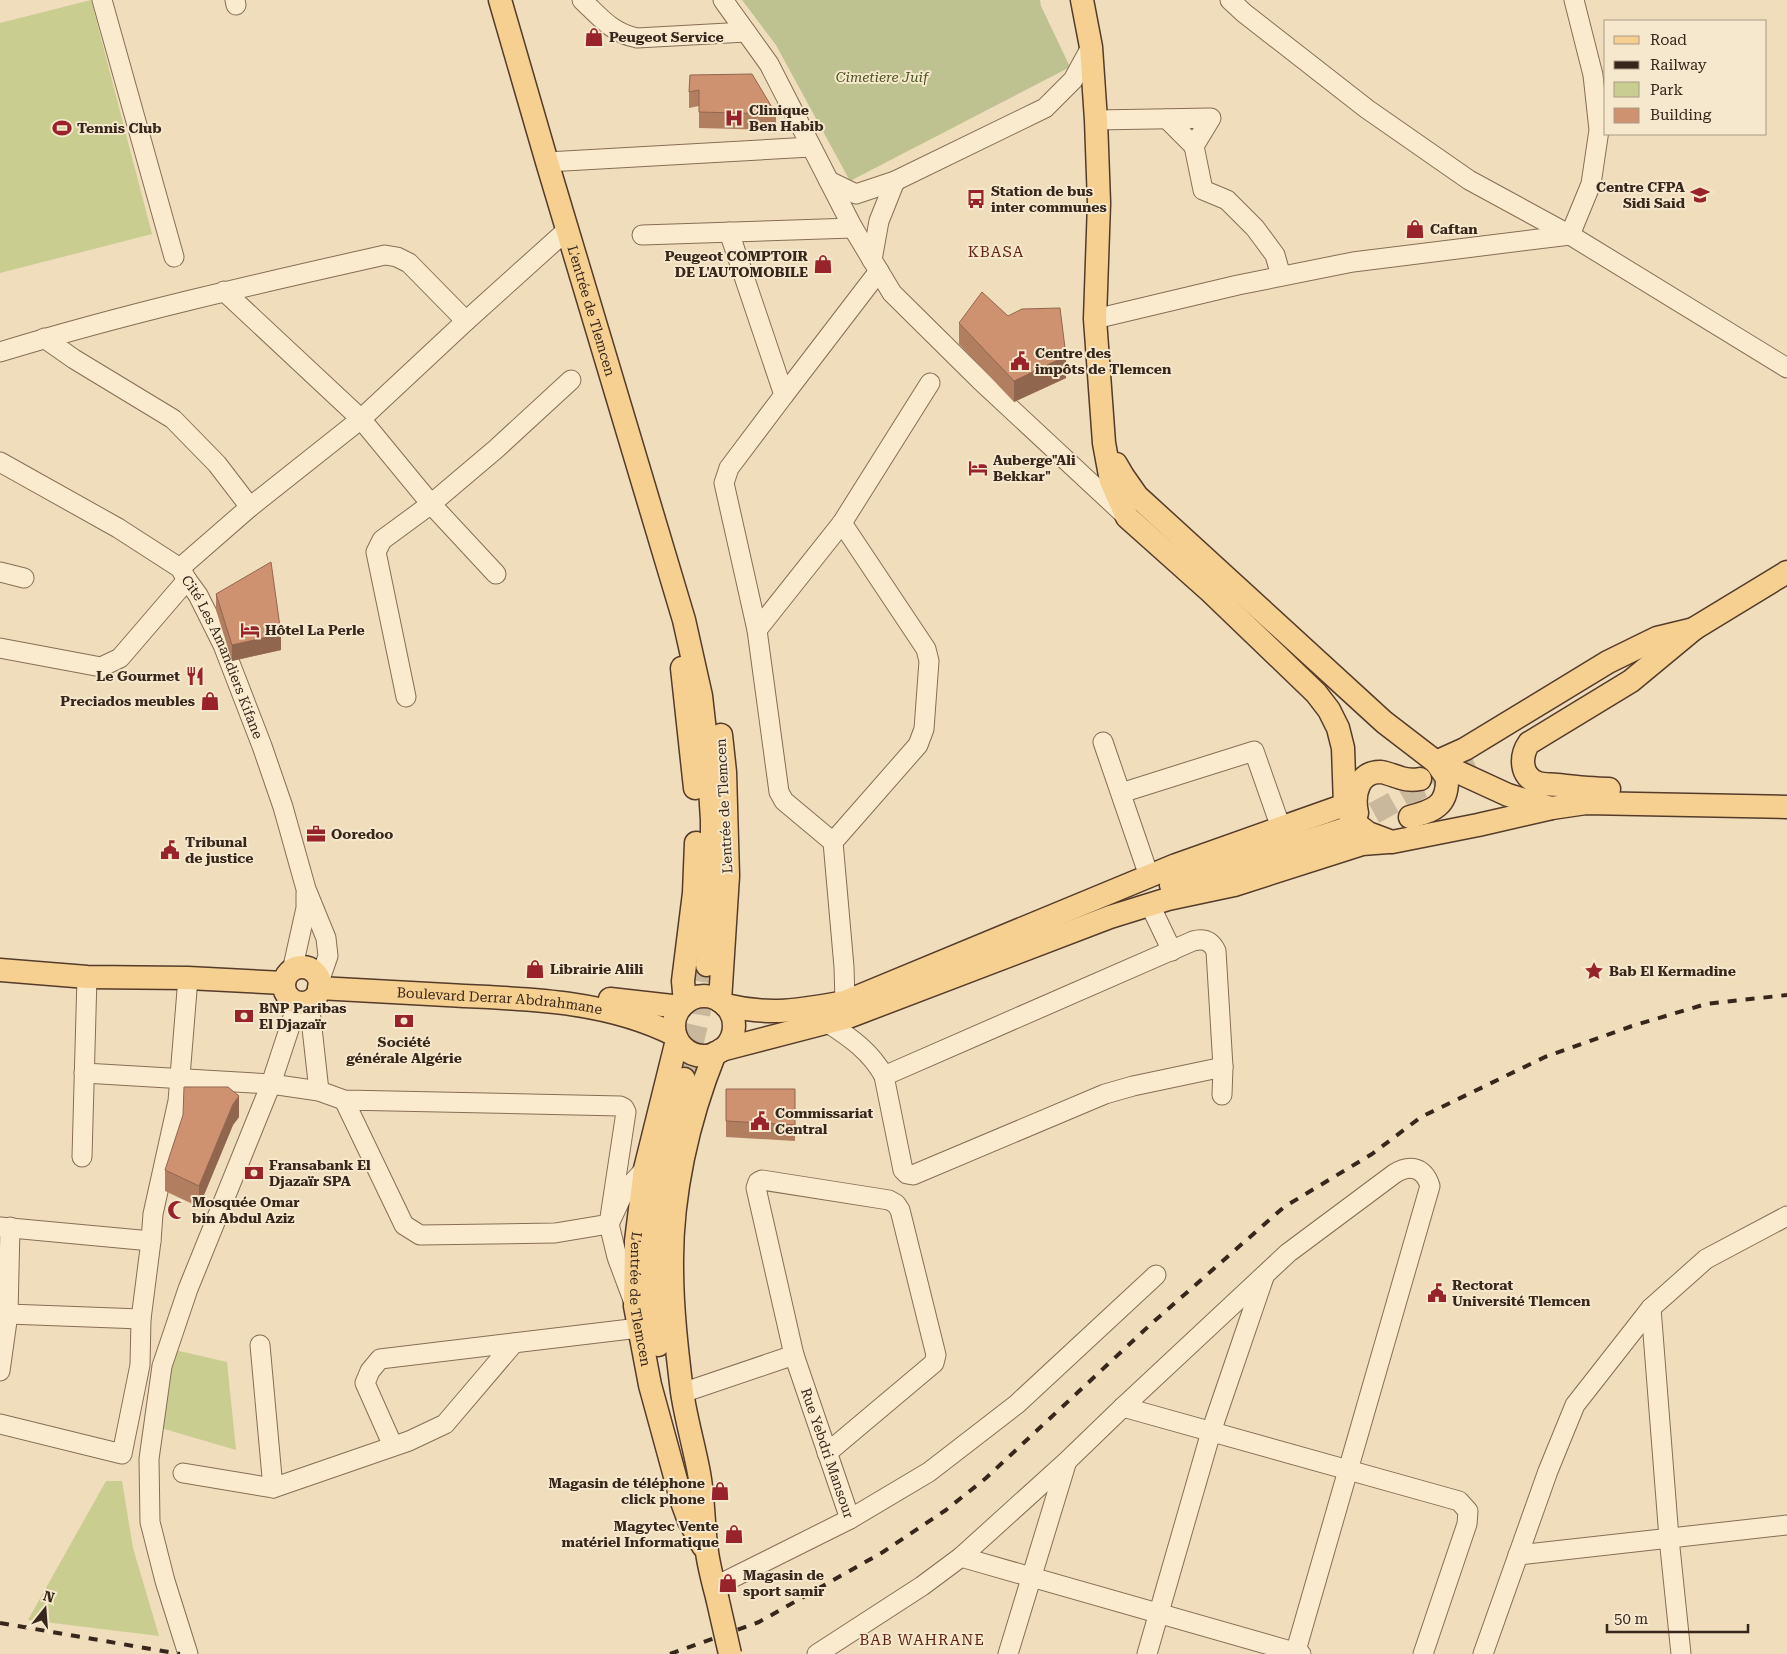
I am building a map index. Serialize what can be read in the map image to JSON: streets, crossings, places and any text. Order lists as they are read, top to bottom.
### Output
{
  "streets": {
    "main road": ["L'entrée de Tlemcen", "Boulevard Derrar Abdrahmane"],
    "street": ["Cité Les Amandiers Kifane", "Rue Yebdri Mansour"]
  },
  "crossings": [
    ["L'entrée de Tlemcen", "Boulevard Derrar Abdrahmane"],
    ["L'entrée de Tlemcen", "Rue Yebdri Mansour"]
  ],
  "districts": ["KBASA", "BAB WAHRANE"],
  "parks": ["Cimetiere Juif"],
  "places": {
    "shop": [
      "Peugeot Service",
      "Caftan",
      "Peugeot COMPTOIR DE L'AUTOMOBILE",
      "Preciados meubles",
      "Librairie Alili",
      "Magasin de téléphone click phone",
      "Magytec Vente matériel Informatique",
      "Magasin de sport samir"
    ],
    "hospital": ["Clinique Ben Habib"],
    "sports": ["Tennis Club"],
    "school or university": ["Centre CFPA Sidi Said"],
    "bus stop": ["Station de bus inter communes"],
    "public building": [
      "Centre des impôts de Tlemcen",
      "Tribunal de justice",
      "Commissariat Central",
      "Rectorat Université Tlemcen"
    ],
    "hotel": ["Auberge\"Ali Bekkar\"", "Hôtel La Perle"],
    "restaurant": ["Le Gourmet"],
    "office": ["Ooredoo"],
    "place": ["Bab El Kermadine"],
    "bank": ["BNP Paribas El Djazaïr", "Société générale Algérie", "Fransabank El Djazaïr SPA"],
    "mosque": ["Mosquée Omar bin Abdul Aziz"]
  },
  "legend": [
    "Road",
    "Railway",
    "Park",
    "Building"
  ],
  "scale_bar": "50 m",
  "north": "top"
}
